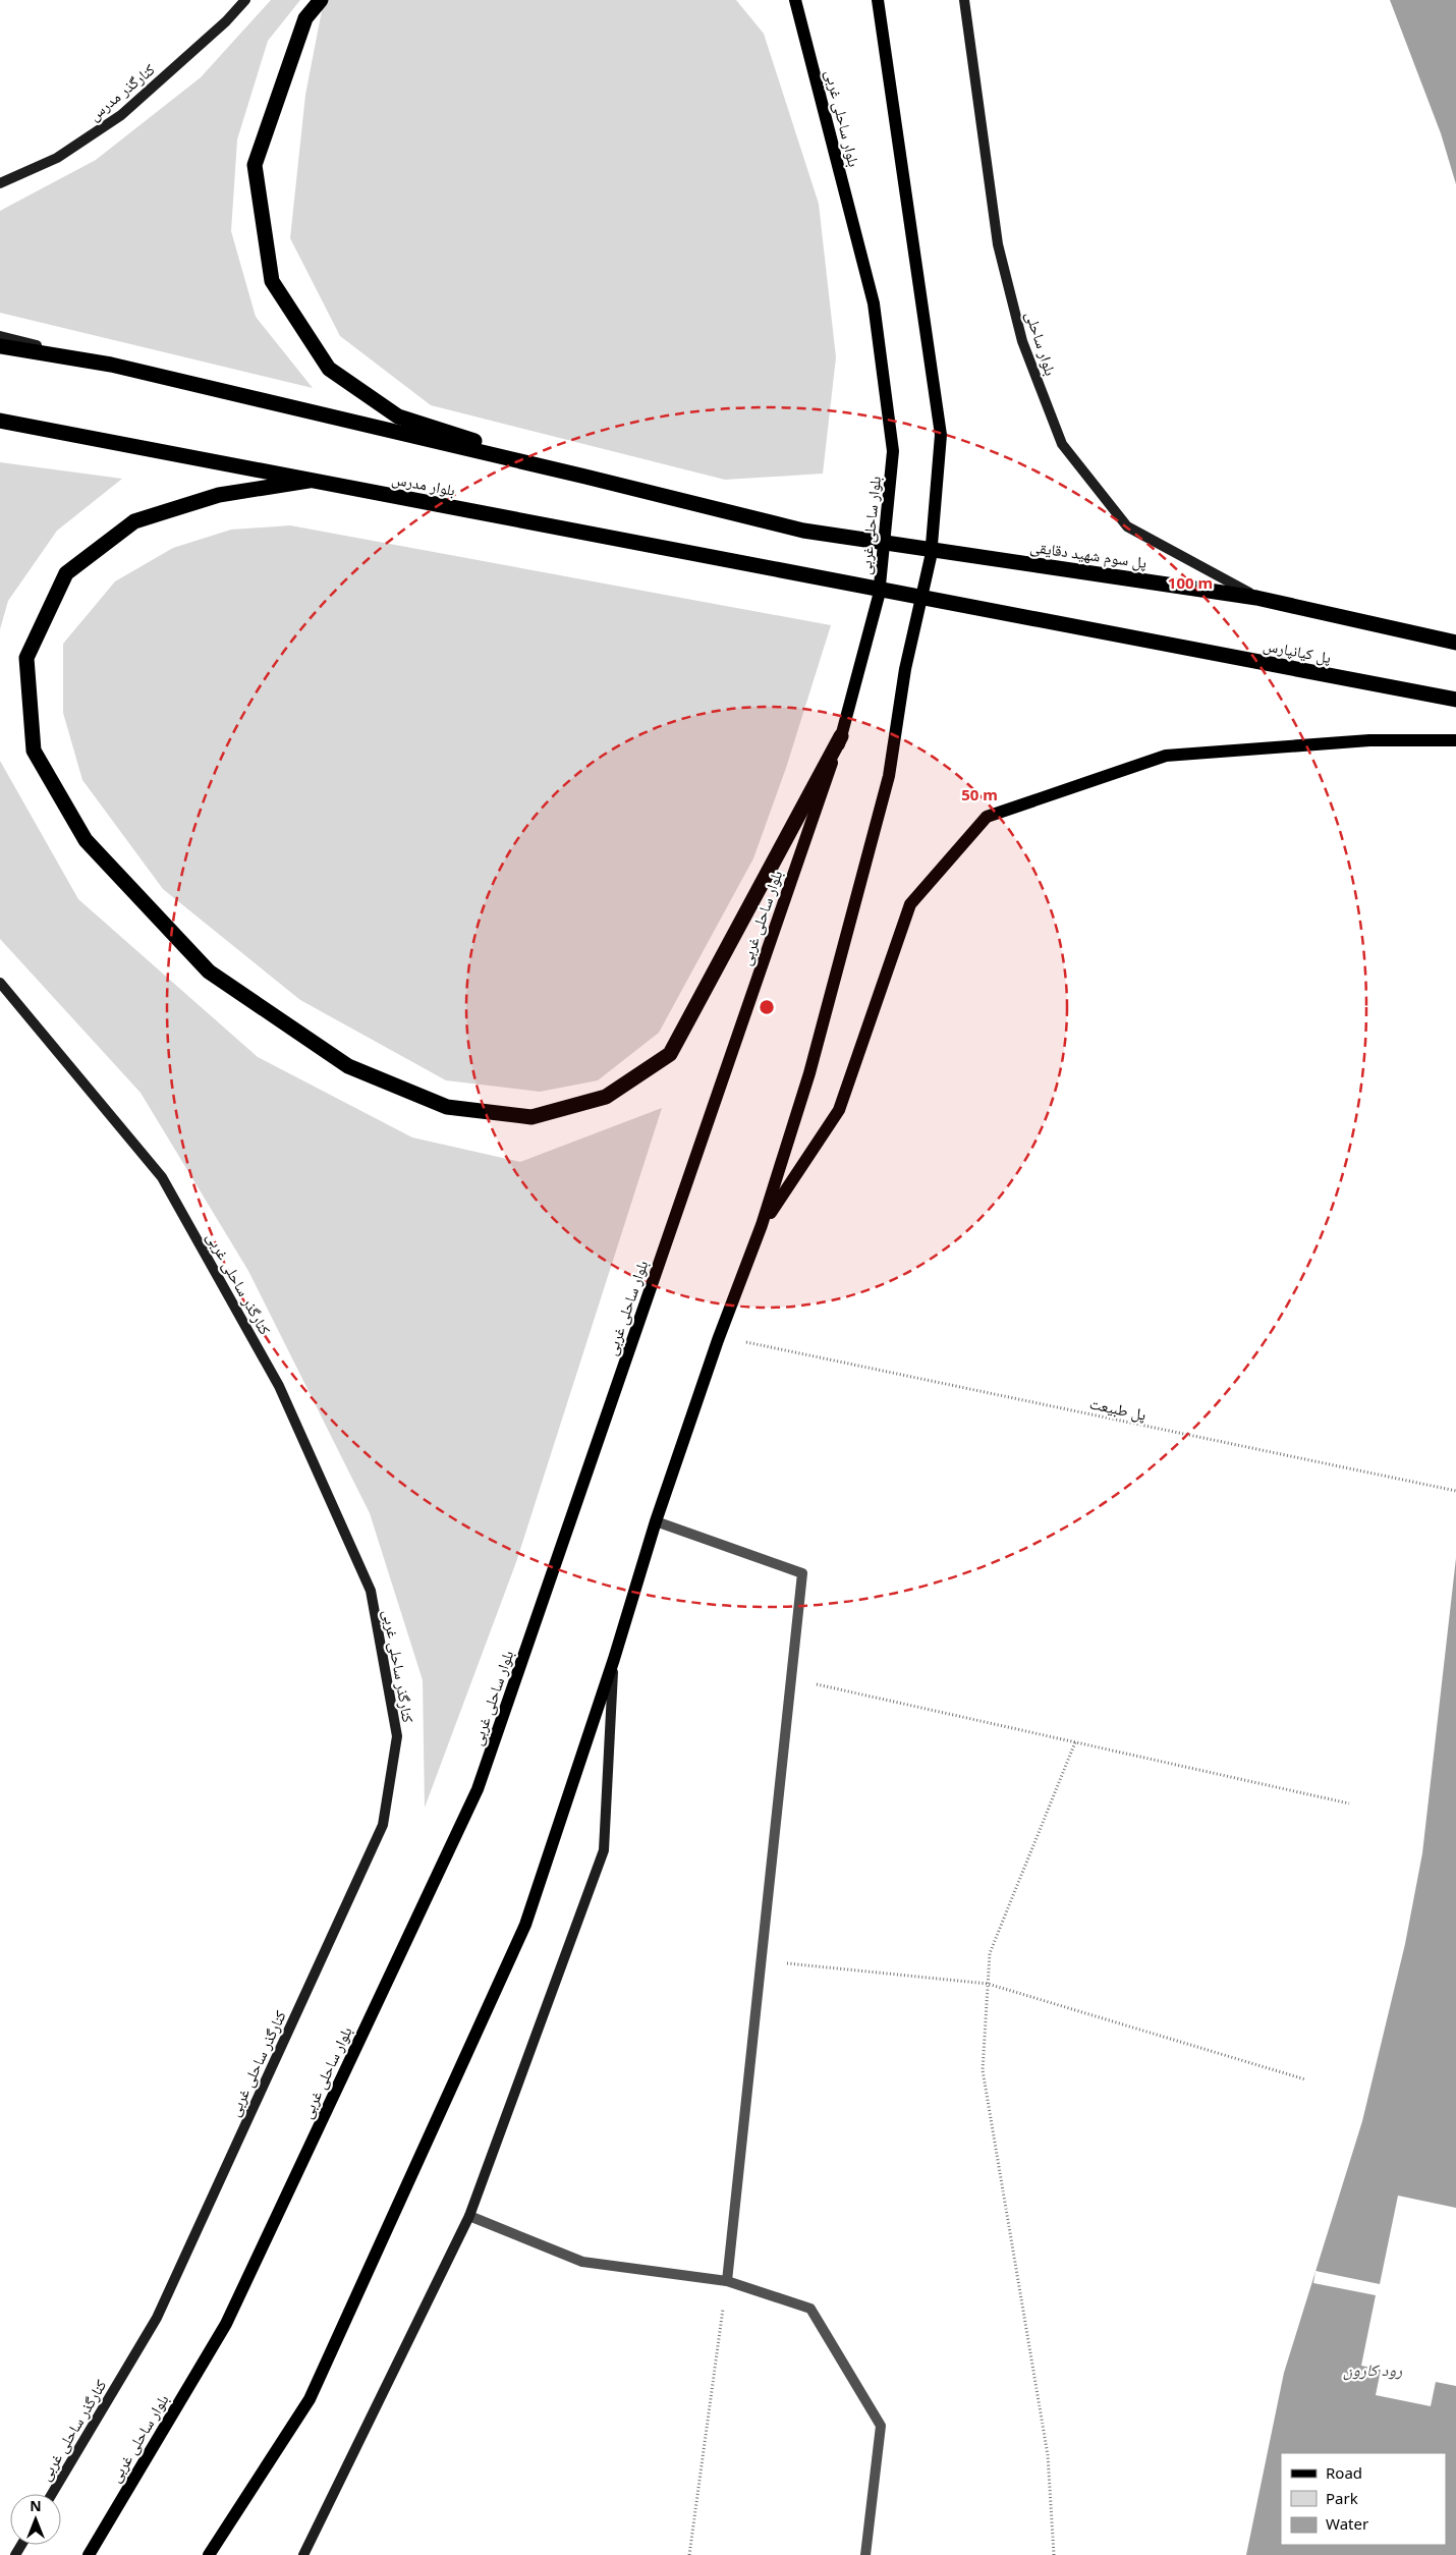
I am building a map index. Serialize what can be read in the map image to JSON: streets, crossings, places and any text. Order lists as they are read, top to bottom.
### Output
{
  "streets": {
    "highway": ["بلوار مدرس", "پل سوم شهید دقایقی", "پل کیانپارس"],
    "main road": ["بلوار ساحلی غربی"],
    "street": ["کنارگذر مدرس", "بلوار ساحلی", "کنارگذر ساحلی غربی"],
    "path": ["پل طبیعت"]
  },
  "crossings": [
    ["بلوار ساحلی", "پل سوم شهید دقایقی"],
    ["بلوار مدرس", "پل کیانپارس"]
  ],
  "water": ["رود کارون"],
  "legend": ["Road", "Park", "Water"],
  "north": "top",
  "rings": ["100 m", "50 m"]
}
